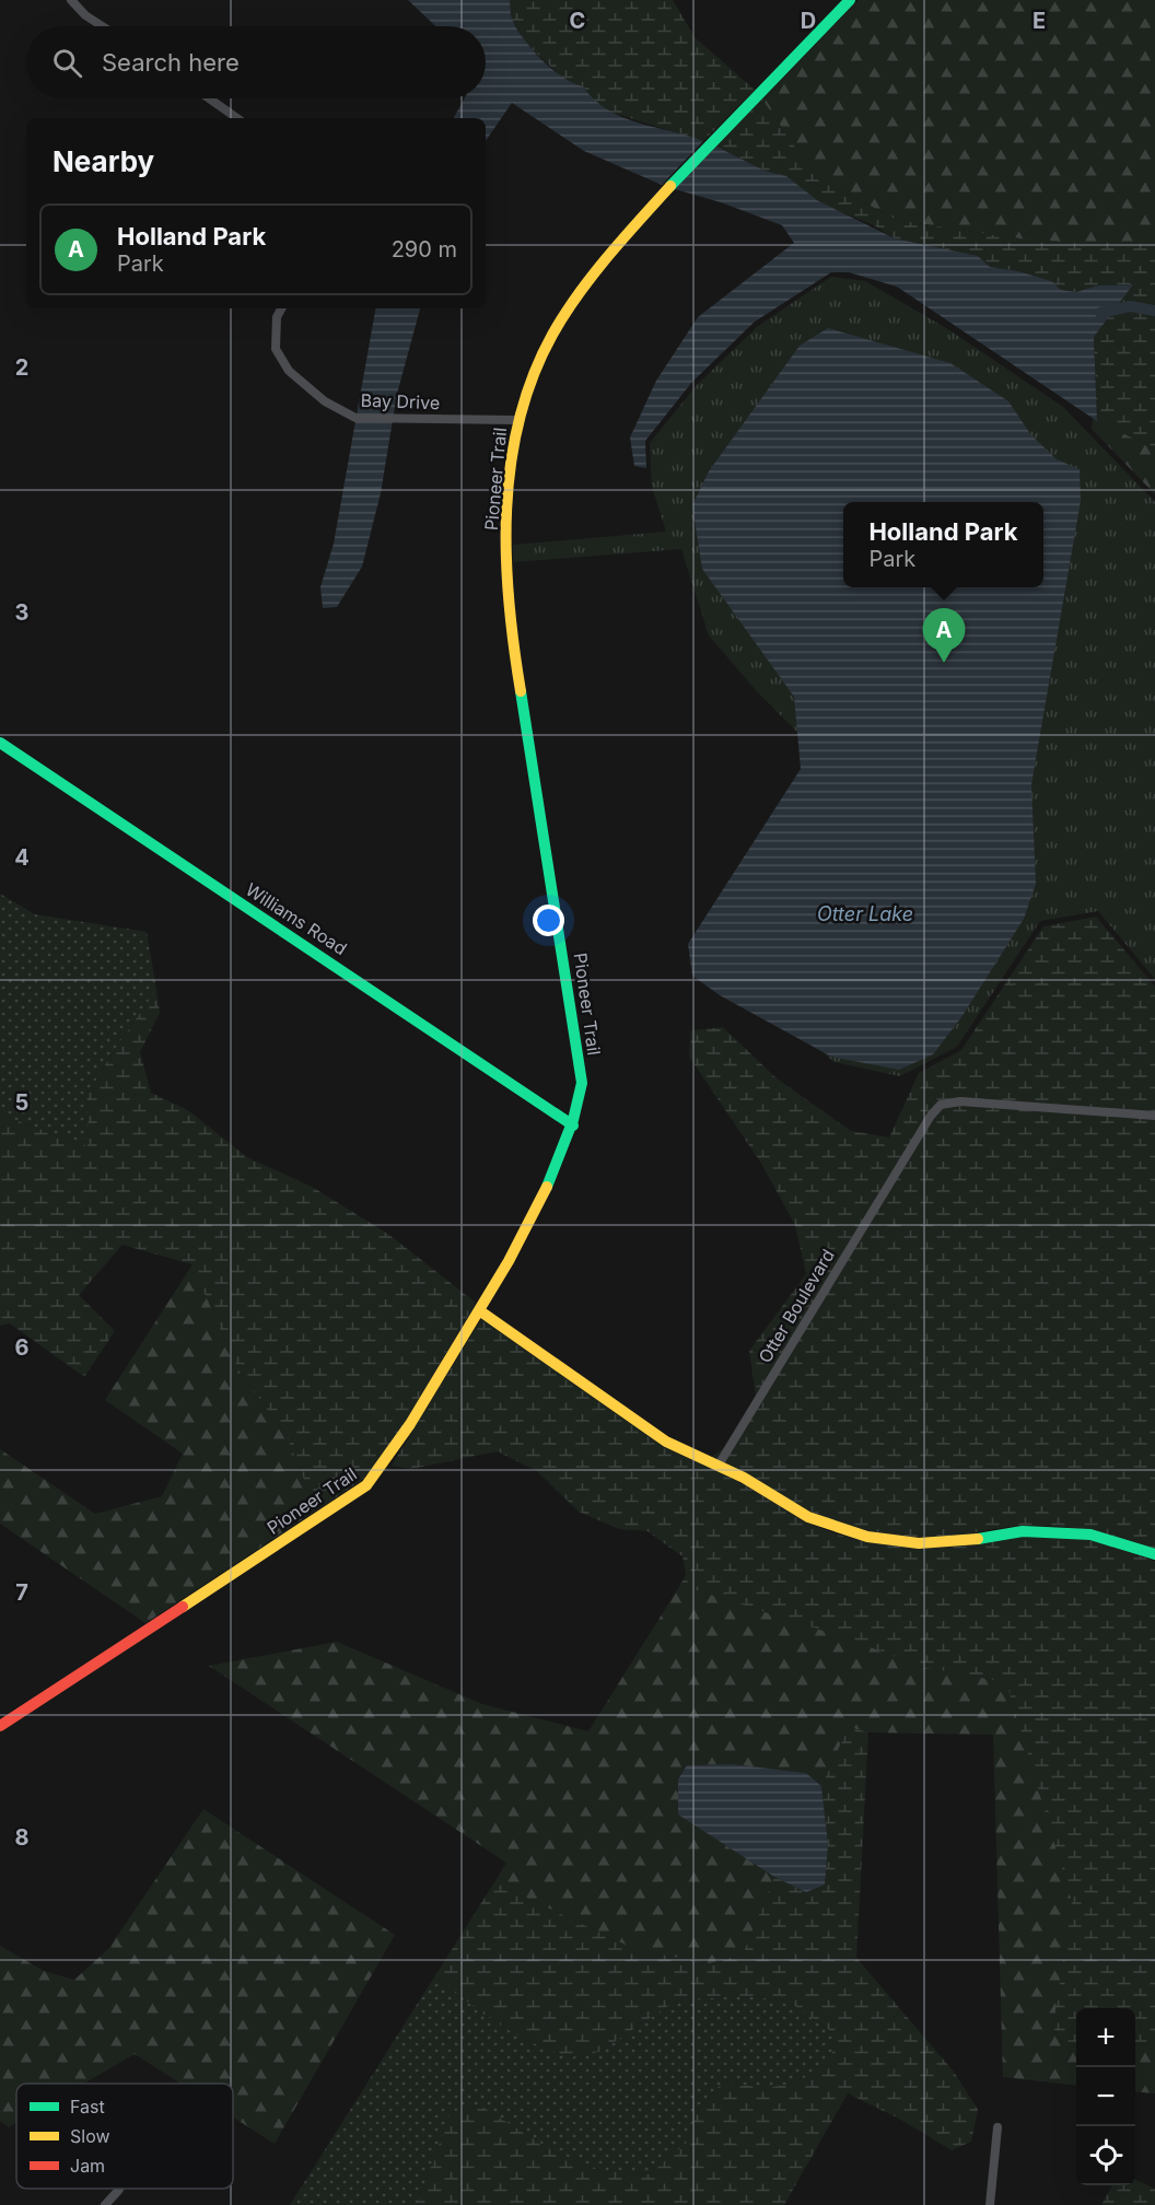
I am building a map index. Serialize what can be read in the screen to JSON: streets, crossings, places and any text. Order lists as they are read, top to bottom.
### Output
{
  "streets": {
    "street": [
      "Bay Drive",
      "Pioneer Trail",
      "Williams Road",
      "Otter Boulevard"
    ]
  },
  "crossings": [
    ["Bay Drive", "Pioneer Trail"],
    ["Pioneer Trail", "Williams Road"]
  ],
  "water": ["Otter Lake"],
  "legend": ["Fast", "Slow", "Jam"],
  "page": {
    "search": "Search here",
    "heading": "Nearby",
    "list": [
      {
        "mark": "A",
        "name": "Holland Park",
        "note": "Park",
        "value": "290 m"
      }
    ],
    "popup": ["Holland Park", "Park"],
    "pins": "A",
    "map_buttons": ["+", "−"]
  },
  "grid": {
    "columns": ["C", "D", "E"],
    "rows": [
      "2",
      "3",
      "4",
      "5",
      "6",
      "7",
      "8"
    ]
  }
}
